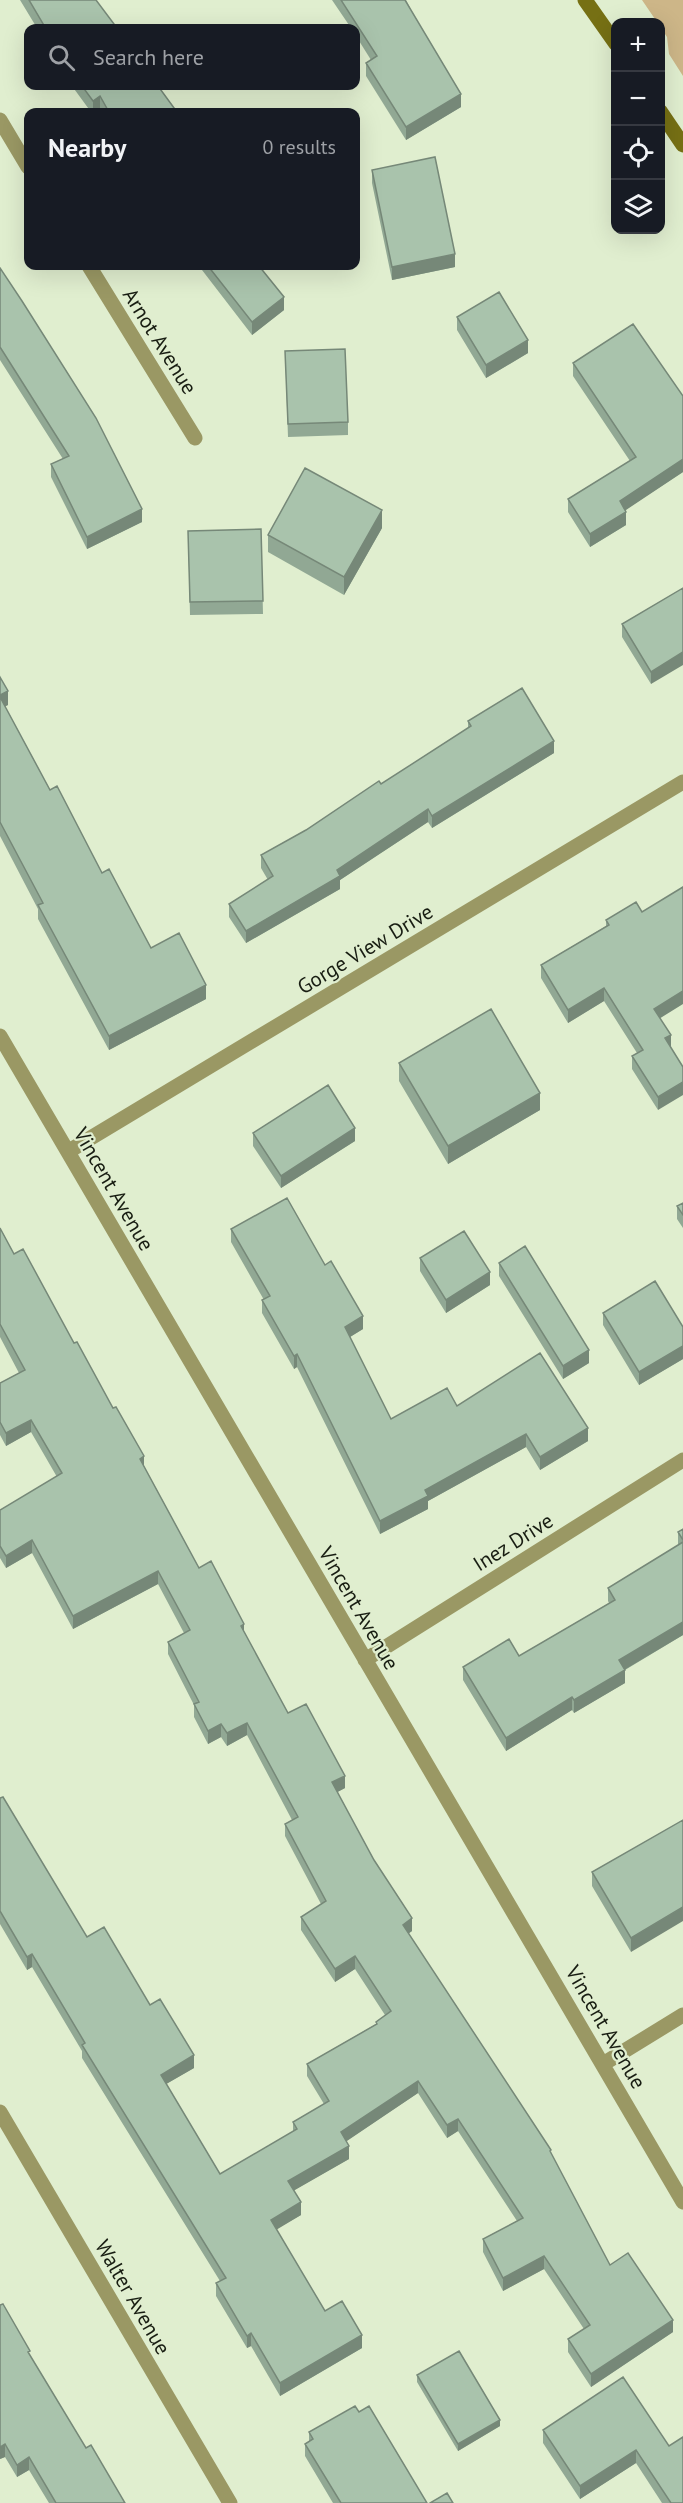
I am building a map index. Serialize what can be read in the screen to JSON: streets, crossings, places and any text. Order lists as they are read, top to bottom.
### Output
{
  "streets": {
    "street": [
      "Arnot Avenue",
      "Gorge View Drive",
      "Vincent Avenue",
      "Inez Drive",
      "Walter Avenue"
    ]
  },
  "crossings": [
    ["Gorge View Drive", "Vincent Avenue"],
    ["Vincent Avenue", "Inez Drive"]
  ],
  "page": {
    "map_buttons": ["+", "−"],
    "search": "Search here",
    "heading": ["Nearby", "0 results"]
  }
}
